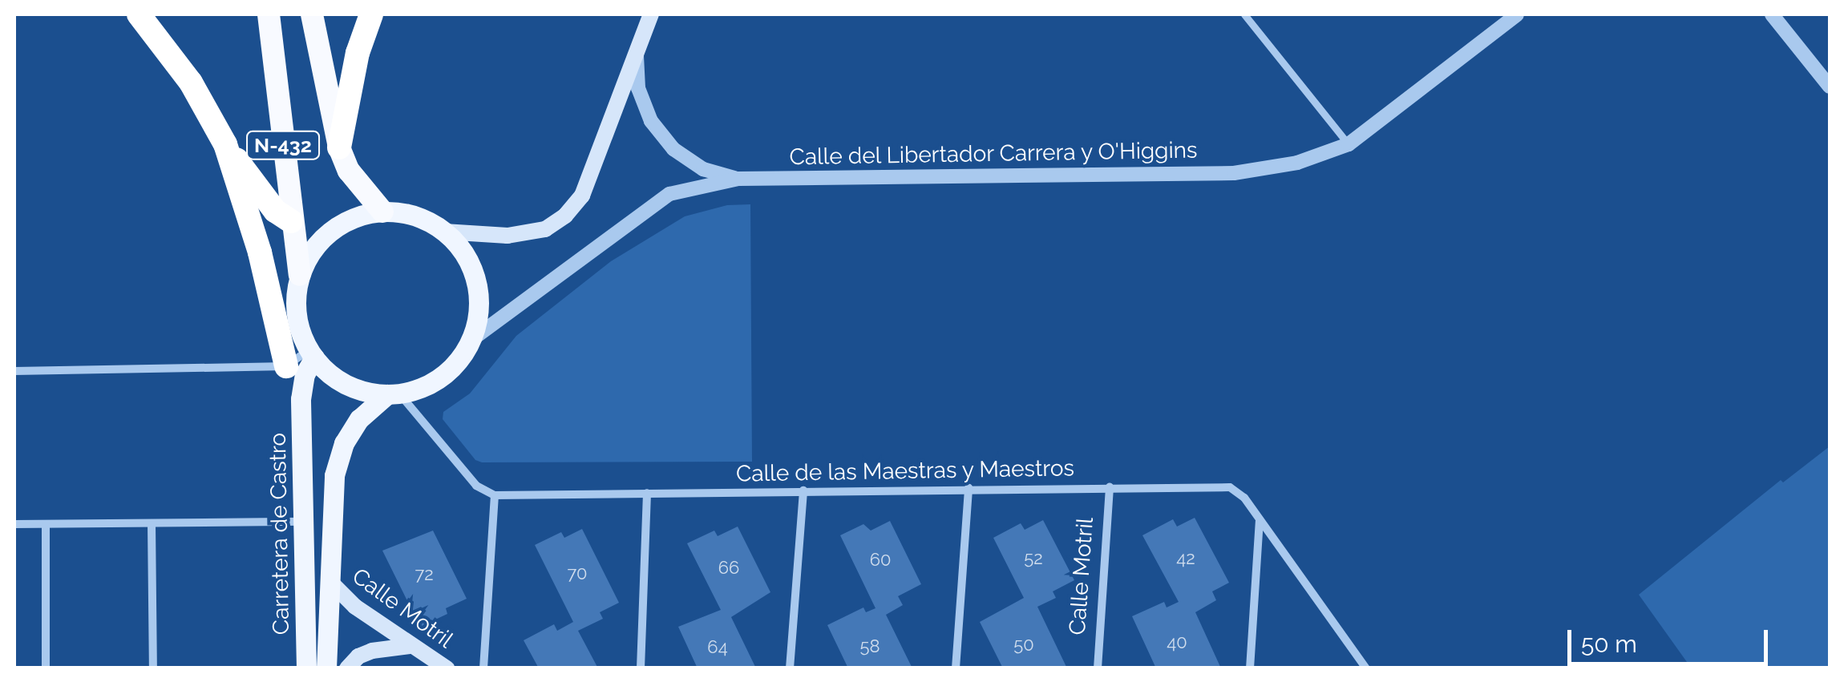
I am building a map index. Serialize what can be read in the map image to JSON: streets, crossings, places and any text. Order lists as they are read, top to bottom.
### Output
{
  "streets": {
    "highway": ["N-432"],
    "main road": ["Carretera de Castro", "Calle Motril"],
    "street": ["Calle del Libertador Carrera y O'Higgins", "Calle de las Maestras y Maestros"]
  },
  "crossings": [
    ["N-432", "Calle del Libertador Carrera y O'Higgins"],
    ["N-432", "Carretera de Castro"],
    ["Calle del Libertador Carrera y O'Higgins", "Carretera de Castro"],
    ["Calle de las Maestras y Maestros", "Calle Motril"],
    ["Carretera de Castro", "Calle Motril"]
  ],
  "house_numbers": [
    "52",
    "42",
    "60",
    "66",
    "70",
    "72",
    "40",
    "50",
    "58",
    "64"
  ],
  "scale_bar": "50 m"
}
